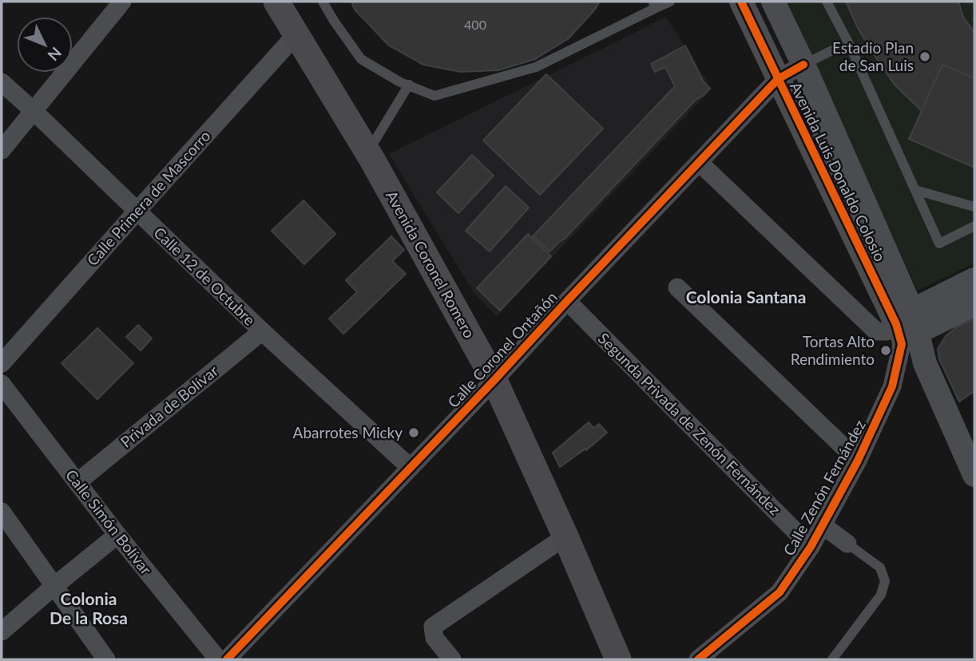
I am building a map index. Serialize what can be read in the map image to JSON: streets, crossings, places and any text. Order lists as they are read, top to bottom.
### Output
{
  "streets": {
    "main road": ["Avenida Coronel Romero"],
    "street": [
      "Avenida Luis Donaldo Colosio",
      "Calle Primera de Mascorro",
      "Calle 12 de Octubre",
      "Calle Coronel Ontañón",
      "Privada de Bolívar",
      "Segunda Privada de Zenón Fernández",
      "Calle Zenón Fernández",
      "Calle Simón Bolívar"
    ]
  },
  "crossings": [
    ["Avenida Luis Donaldo Colosio", "Calle Coronel Ontañón"],
    ["Avenida Luis Donaldo Colosio", "Calle Zenón Fernández"],
    ["Calle Primera de Mascorro", "Avenida Coronel Romero"],
    ["Calle Primera de Mascorro", "Calle 12 de Octubre"],
    ["Avenida Coronel Romero", "Calle Coronel Ontañón"],
    ["Calle 12 de Octubre", "Calle Coronel Ontañón"],
    ["Calle 12 de Octubre", "Privada de Bolívar"],
    ["Calle Coronel Ontañón", "Segunda Privada de Zenón Fernández"],
    ["Privada de Bolívar", "Calle Simón Bolívar"],
    ["Segunda Privada de Zenón Fernández", "Calle Zenón Fernández"]
  ],
  "districts": ["Colonia Santana", "Colonia De la Rosa"],
  "places": ["Estadio Plan de San Luis", "Tortas Alto Rendimiento", "Abarrotes Micky"],
  "house_numbers": ["400"],
  "north": "bottom right"
}
